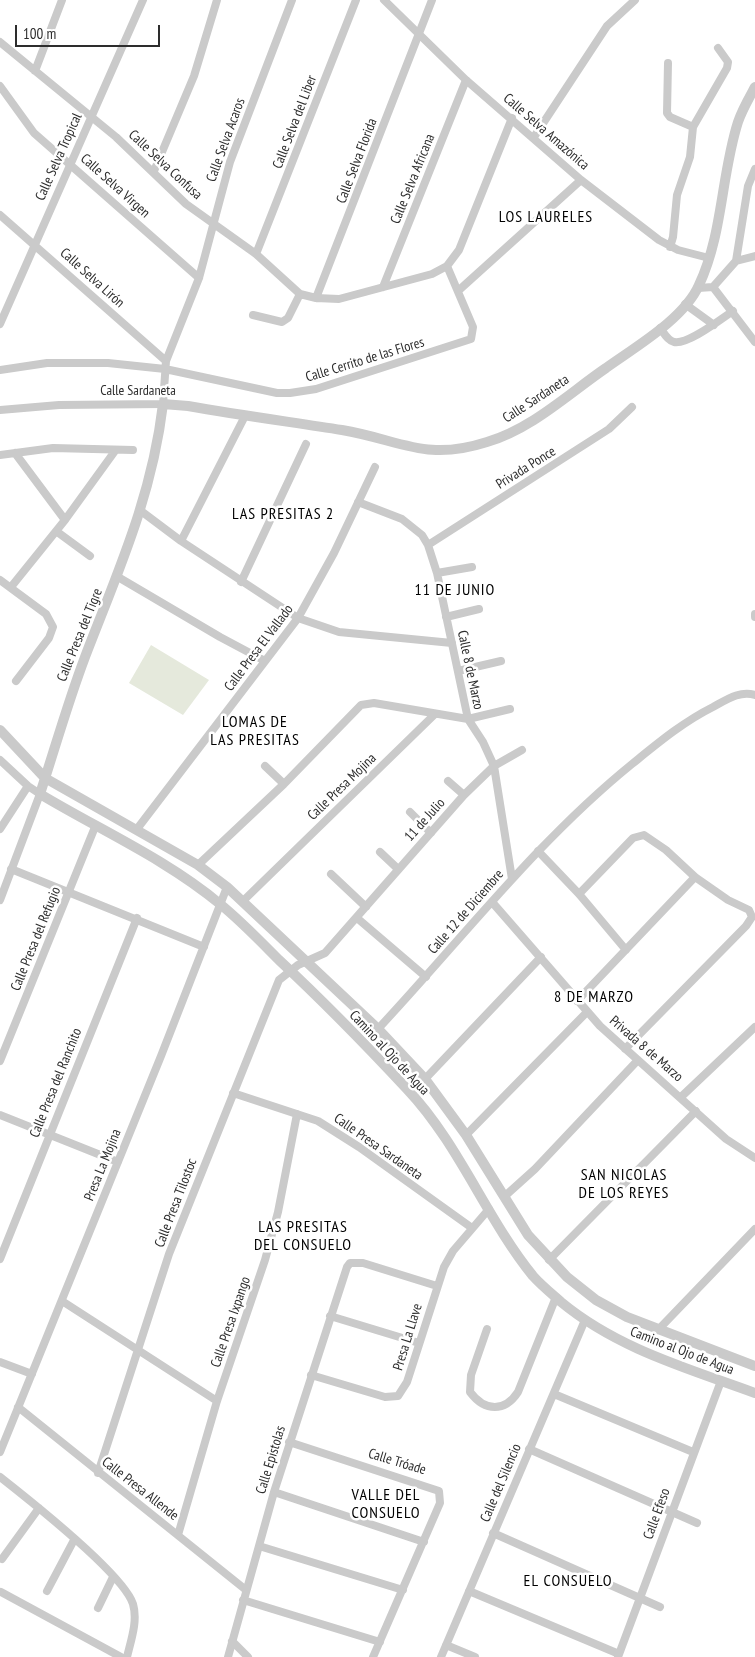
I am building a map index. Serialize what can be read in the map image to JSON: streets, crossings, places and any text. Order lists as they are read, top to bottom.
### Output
{
  "streets": {
    "street": [
      "Calle Selva del Liber",
      "Calle Selva Amazónica",
      "Calle Selva Acaros",
      "Calle Selva Tropical",
      "Calle Selva Florida",
      "Calle Selva Confusa",
      "Calle Selva Africana",
      "Calle Selva Virgen",
      "Calle Selva Lirón",
      "Calle Cerrito de las Flores",
      "Calle Sardaneta",
      "Privada Ponce",
      "Calle Presa del Tigre",
      "Calle Presa El Vallado",
      "Calle 8 de Marzo",
      "Calle Presa Mojina",
      "11 de Julio",
      "Calle 12 de Diciembre",
      "Calle Presa del Refugio",
      "Privada 8 de Marzo",
      "Camino al Ojo de Agua",
      "Calle Presa del Ranchito",
      "Calle Presa Sardaneta",
      "Presa La Mojina",
      "Calle Presa Tilostoc",
      "Calle Presa Ixpango",
      "Presa La Llave",
      "Calle Epistolas",
      "Calle Tróade",
      "Calle del Silencio",
      "Calle Presa Allende",
      "Calle Efeso"
    ]
  },
  "crossings": [
    ["Calle Selva del Liber", "Calle Selva Confusa"],
    ["Calle Selva Amazónica", "Calle Selva Florida"],
    ["Calle Selva Amazónica", "Calle Selva Africana"],
    ["Calle Selva Amazónica", "Calle Sardaneta"],
    ["Calle Selva Acaros", "Calle Selva Confusa"],
    ["Calle Selva Acaros", "Calle Selva Virgen"],
    ["Calle Selva Acaros", "Calle Selva Lirón"],
    ["Calle Selva Acaros", "Calle Cerrito de las Flores"],
    ["Calle Selva Acaros", "Calle Presa del Tigre"],
    ["Calle Selva Tropical", "Calle Selva Confusa"],
    ["Calle Selva Tropical", "Calle Selva Virgen"],
    ["Calle Selva Tropical", "Calle Selva Lirón"],
    ["Calle Selva Florida", "Calle Selva Confusa"],
    ["Calle Selva Confusa", "Calle Selva Africana"],
    ["Calle Selva Lirón", "Calle Cerrito de las Flores"],
    ["Calle Selva Lirón", "Calle Presa del Tigre"],
    ["Calle Cerrito de las Flores", "Calle Presa del Tigre"],
    ["Calle Sardaneta", "Calle Presa del Tigre"],
    ["Privada Ponce", "Calle 8 de Marzo"],
    ["Calle Presa del Tigre", "Camino al Ojo de Agua"],
    ["Calle Presa El Vallado", "Calle 8 de Marzo"],
    ["Calle Presa El Vallado", "Camino al Ojo de Agua"],
    ["Calle 8 de Marzo", "11 de Julio"],
    ["Calle 8 de Marzo", "Calle 12 de Diciembre"],
    ["Calle Presa Mojina", "Camino al Ojo de Agua"],
    ["11 de Julio", "Camino al Ojo de Agua"],
    ["11 de Julio", "Calle Presa Tilostoc"],
    ["Calle 12 de Diciembre", "Privada 8 de Marzo"],
    ["Calle 12 de Diciembre", "Camino al Ojo de Agua"],
    ["Calle Presa del Refugio", "Camino al Ojo de Agua"],
    ["Camino al Ojo de Agua", "Presa La Mojina"],
    ["Camino al Ojo de Agua", "Calle Presa Tilostoc"],
    ["Camino al Ojo de Agua", "Presa La Llave"],
    ["Camino al Ojo de Agua", "Calle del Silencio"],
    ["Camino al Ojo de Agua", "Calle Efeso"],
    ["Calle Presa Sardaneta", "Calle Presa Tilostoc"],
    ["Calle Presa Sardaneta", "Calle Presa Ixpango"],
    ["Calle Presa Sardaneta", "Presa La Llave"],
    ["Presa La Mojina", "Calle Presa Allende"],
    ["Calle Presa Tilostoc", "Calle Presa Allende"],
    ["Calle Presa Ixpango", "Calle Presa Allende"],
    ["Presa La Llave", "Calle Epistolas"],
    ["Calle Epistolas", "Calle Tróade"],
    ["Calle Epistolas", "Calle Presa Allende"]
  ],
  "districts": [
    "LOS LAURELES",
    "LAS PRESITAS 2",
    "11 DE JUNIO",
    "LOMAS DE LAS PRESITAS",
    "8 DE MARZO",
    "SAN NICOLAS DE LOS REYES",
    "LAS PRESITAS DEL CONSUELO",
    "VALLE DEL CONSUELO",
    "EL CONSUELO"
  ],
  "scale_bar": "100 m"
}
